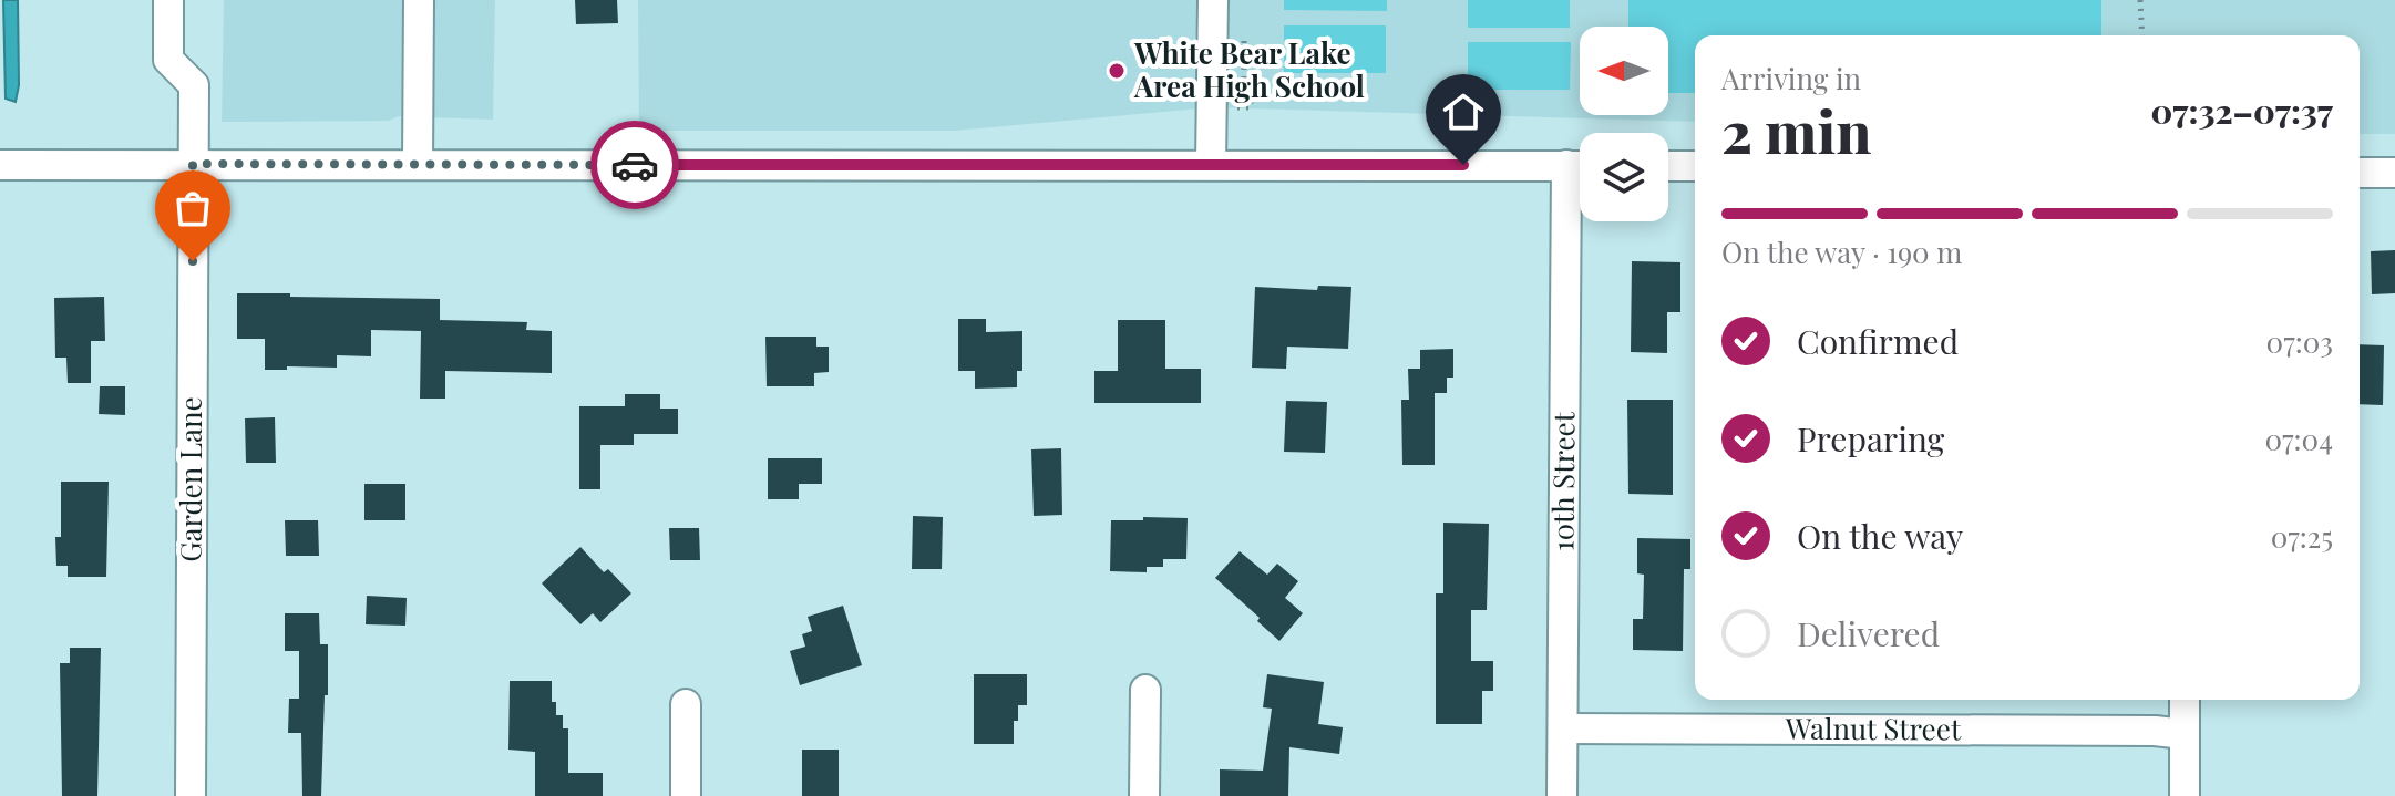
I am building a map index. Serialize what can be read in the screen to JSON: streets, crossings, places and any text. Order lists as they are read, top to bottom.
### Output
{
  "streets": {
    "street": ["Garden Lane", "10th Street", "Walnut Street"]
  },
  "crossings": [
    ["10th Street", "Walnut Street"]
  ],
  "places": ["White Bear Lake Area High School"],
  "north": "left",
  "page": {
    "heading": ["2 min", "Arriving in", "07:32–07:37"],
    "bar": "On the way · 190 m",
    "list": [
      ["Confirmed", "07:03"],
      ["Preparing", "07:04"],
      ["On the way", "07:25"],
      "Delivered"
    ]
  }
}
